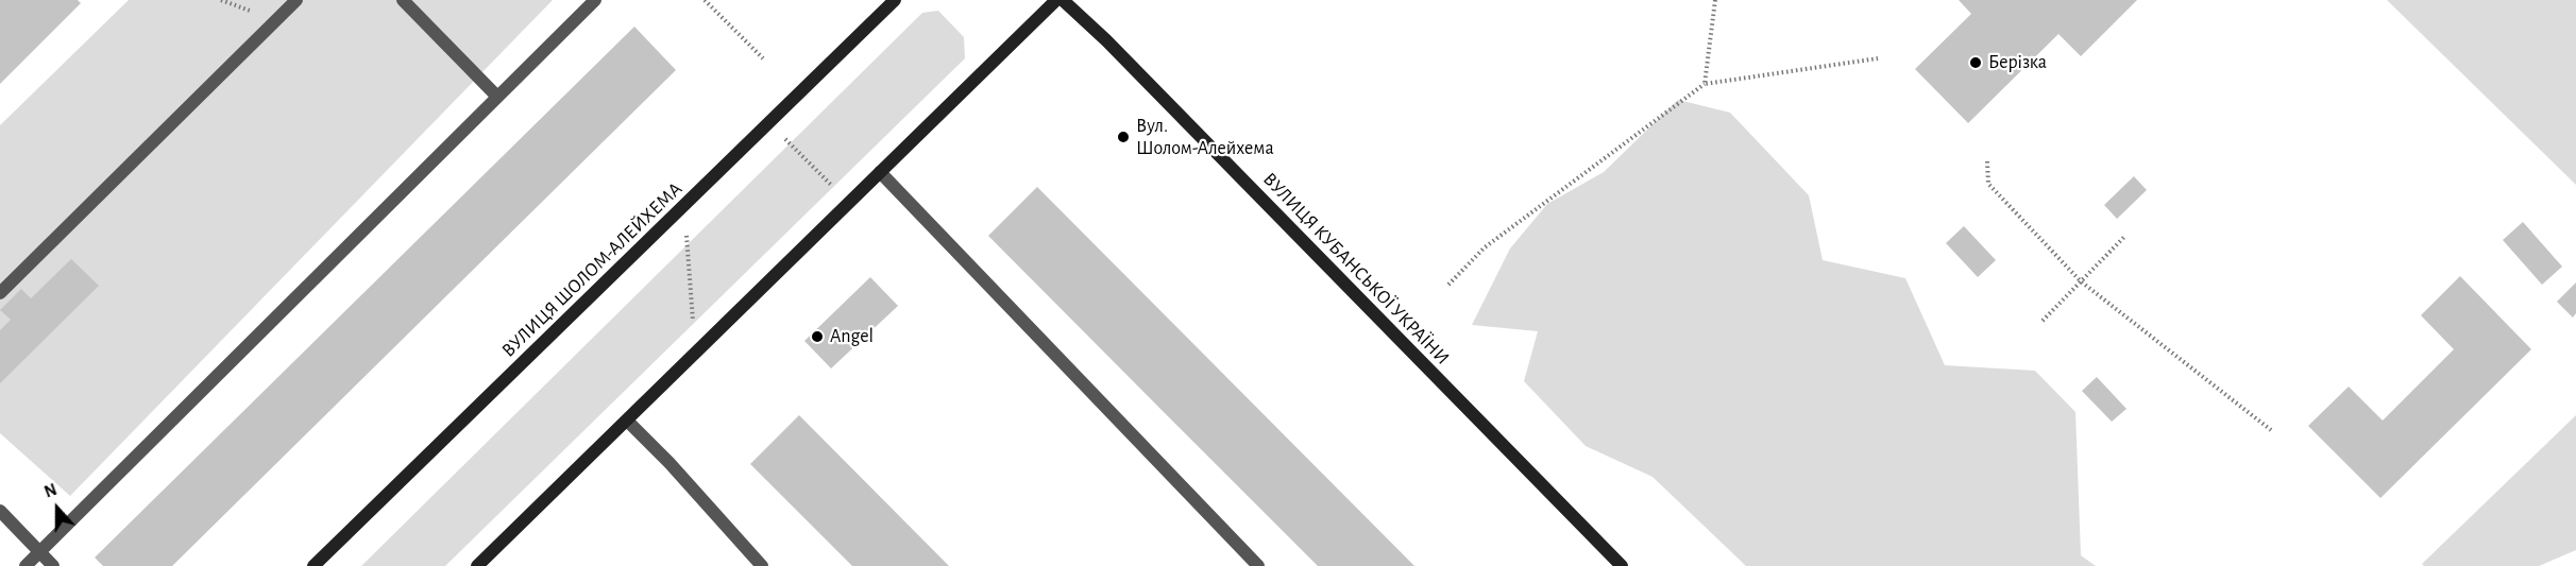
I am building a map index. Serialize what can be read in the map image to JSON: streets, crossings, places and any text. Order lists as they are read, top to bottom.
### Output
{
  "streets": {
    "street": ["ВУЛИЦЯ КУБАНСЬКОЇ УКРАЇНИ", "ВУЛИЦЯ ШОЛОМ-АЛЕЙХЕМА"]
  },
  "places": ["Берізка", "Вул. Шолом-Алейхема", "Angel"],
  "north": "top"
}
